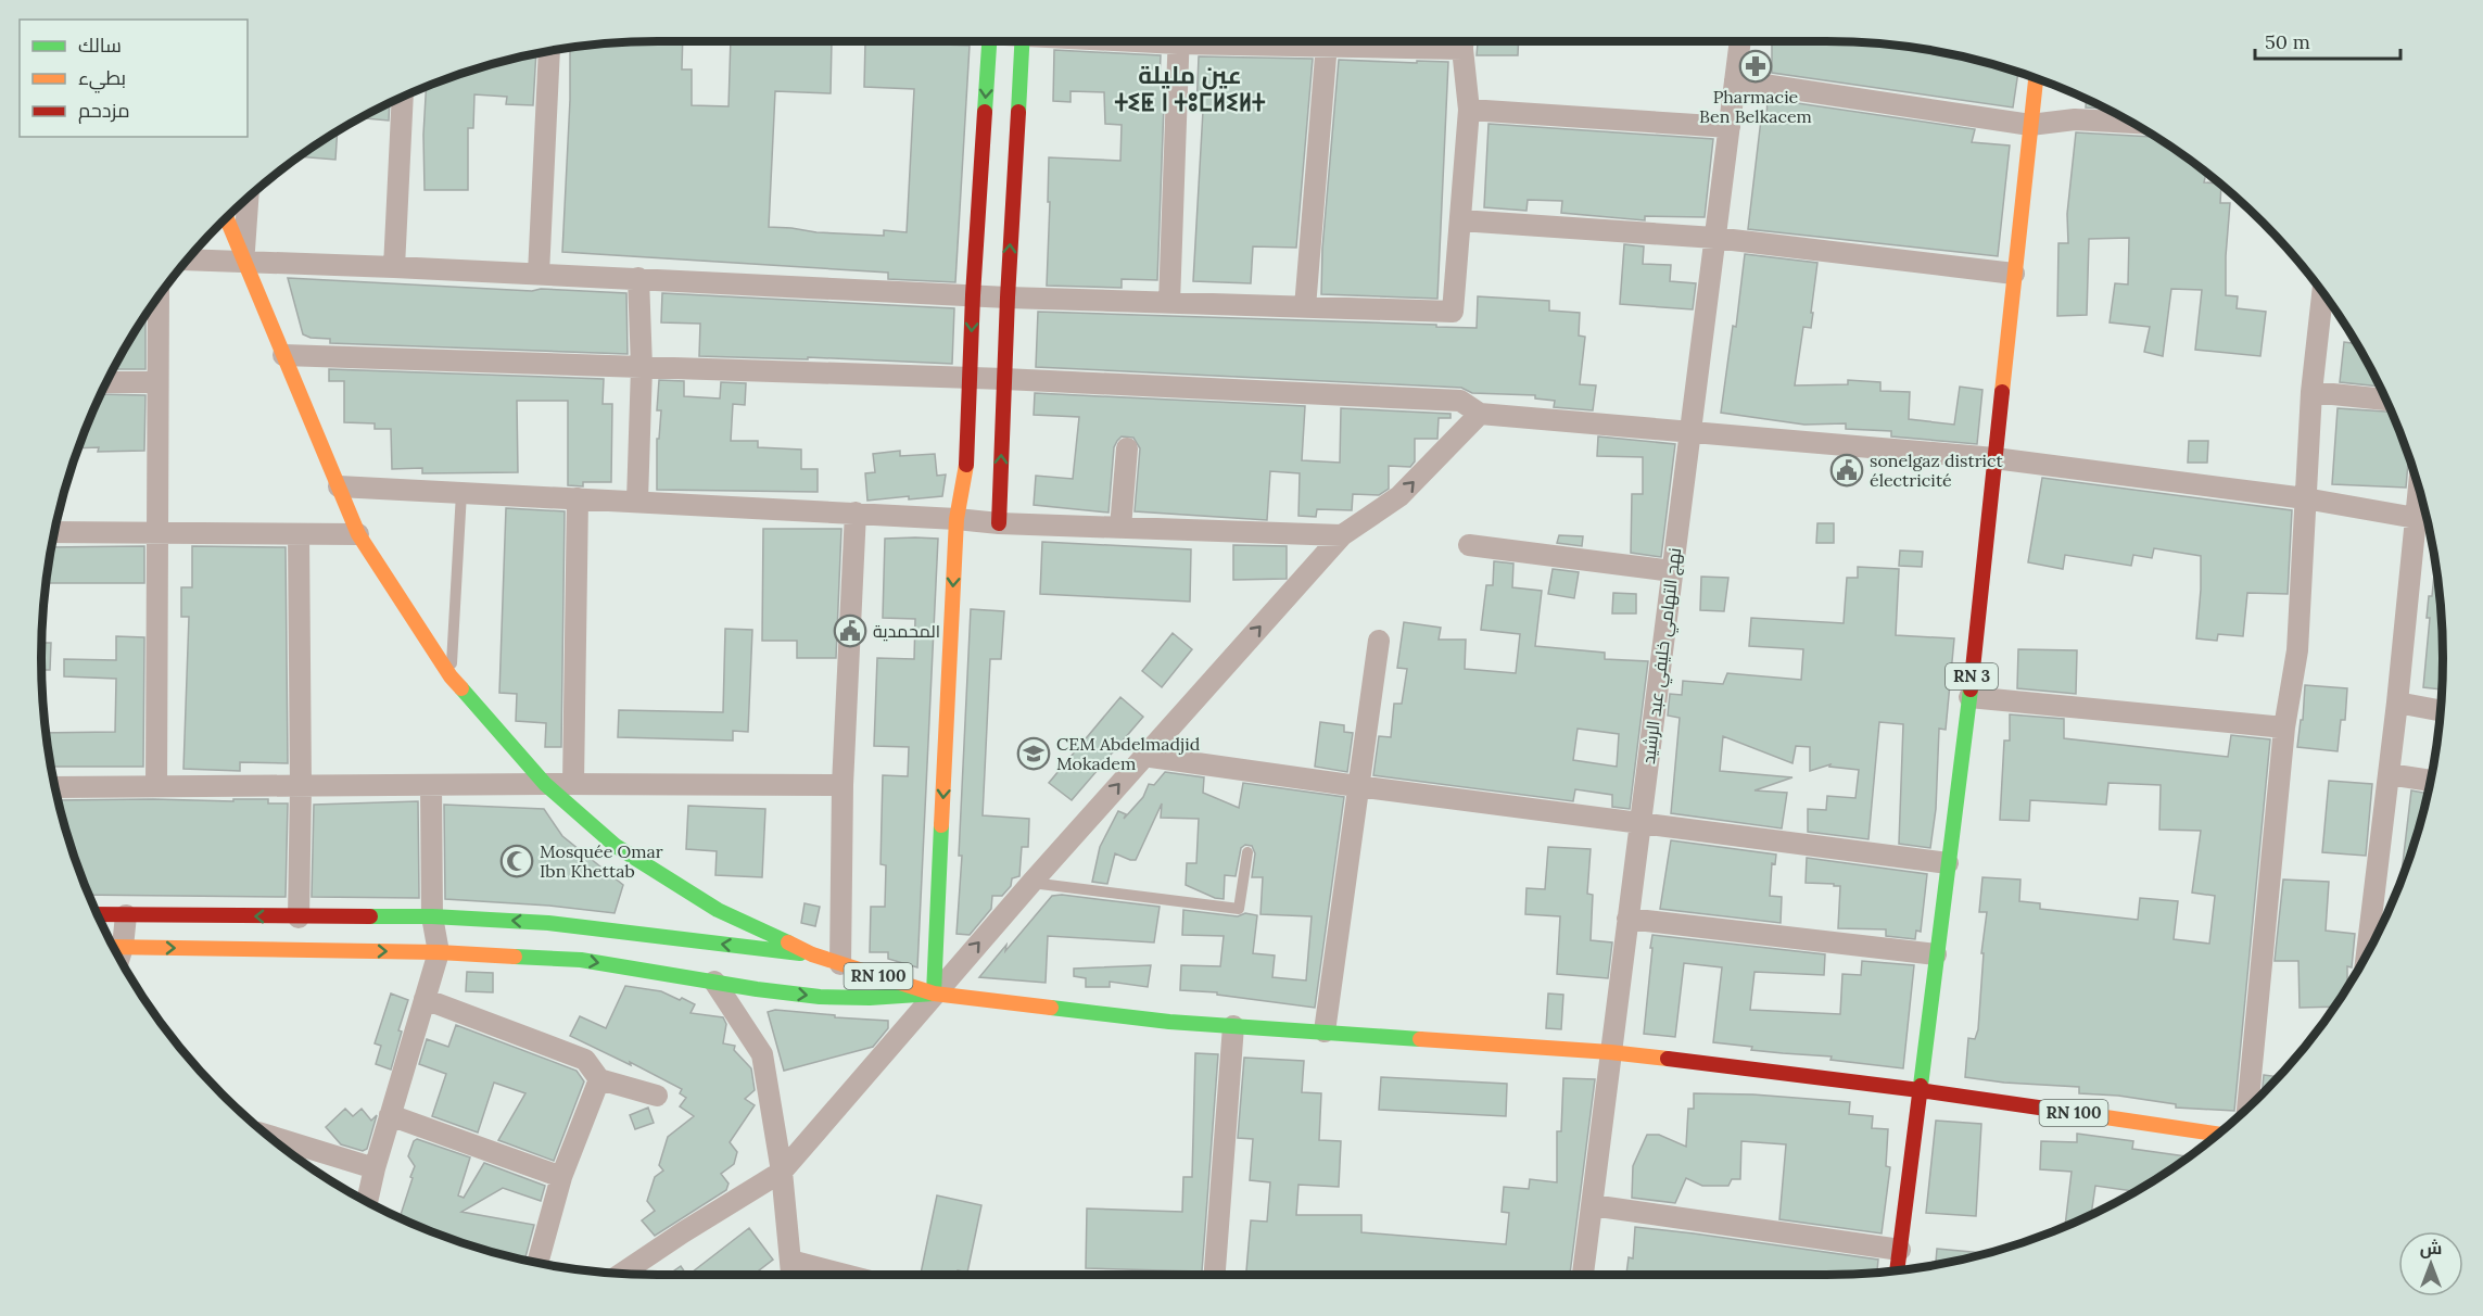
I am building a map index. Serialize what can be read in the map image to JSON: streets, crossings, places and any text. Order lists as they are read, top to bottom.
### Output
{
  "streets": {
    "main road": ["RN 3", "RN 100"],
    "street": ["نهج التهامي خليفي عبد الرشيد"]
  },
  "crossings": [
    ["نهج التهامي خليفي عبد الرشيد", "RN 100"],
    ["RN 3", "RN 100"]
  ],
  "districts": ["عين مليلة ⵜⵉⵟ ⵏ ⵜⵓⵎⵍⵉⵍⵜ"],
  "places": {
    "pharmacy": ["Pharmacie Ben Belkacem"],
    "public building": ["sonelgaz district électricité", "المحمدية"],
    "school or university": ["CEM Abdelmadjid Mokadem"],
    "mosque": ["Mosquée Omar Ibn Khettab"]
  },
  "legend": ["سالك", "بطيء", "مزدحم"],
  "scale_bar": "50 m",
  "north": "top"
}
